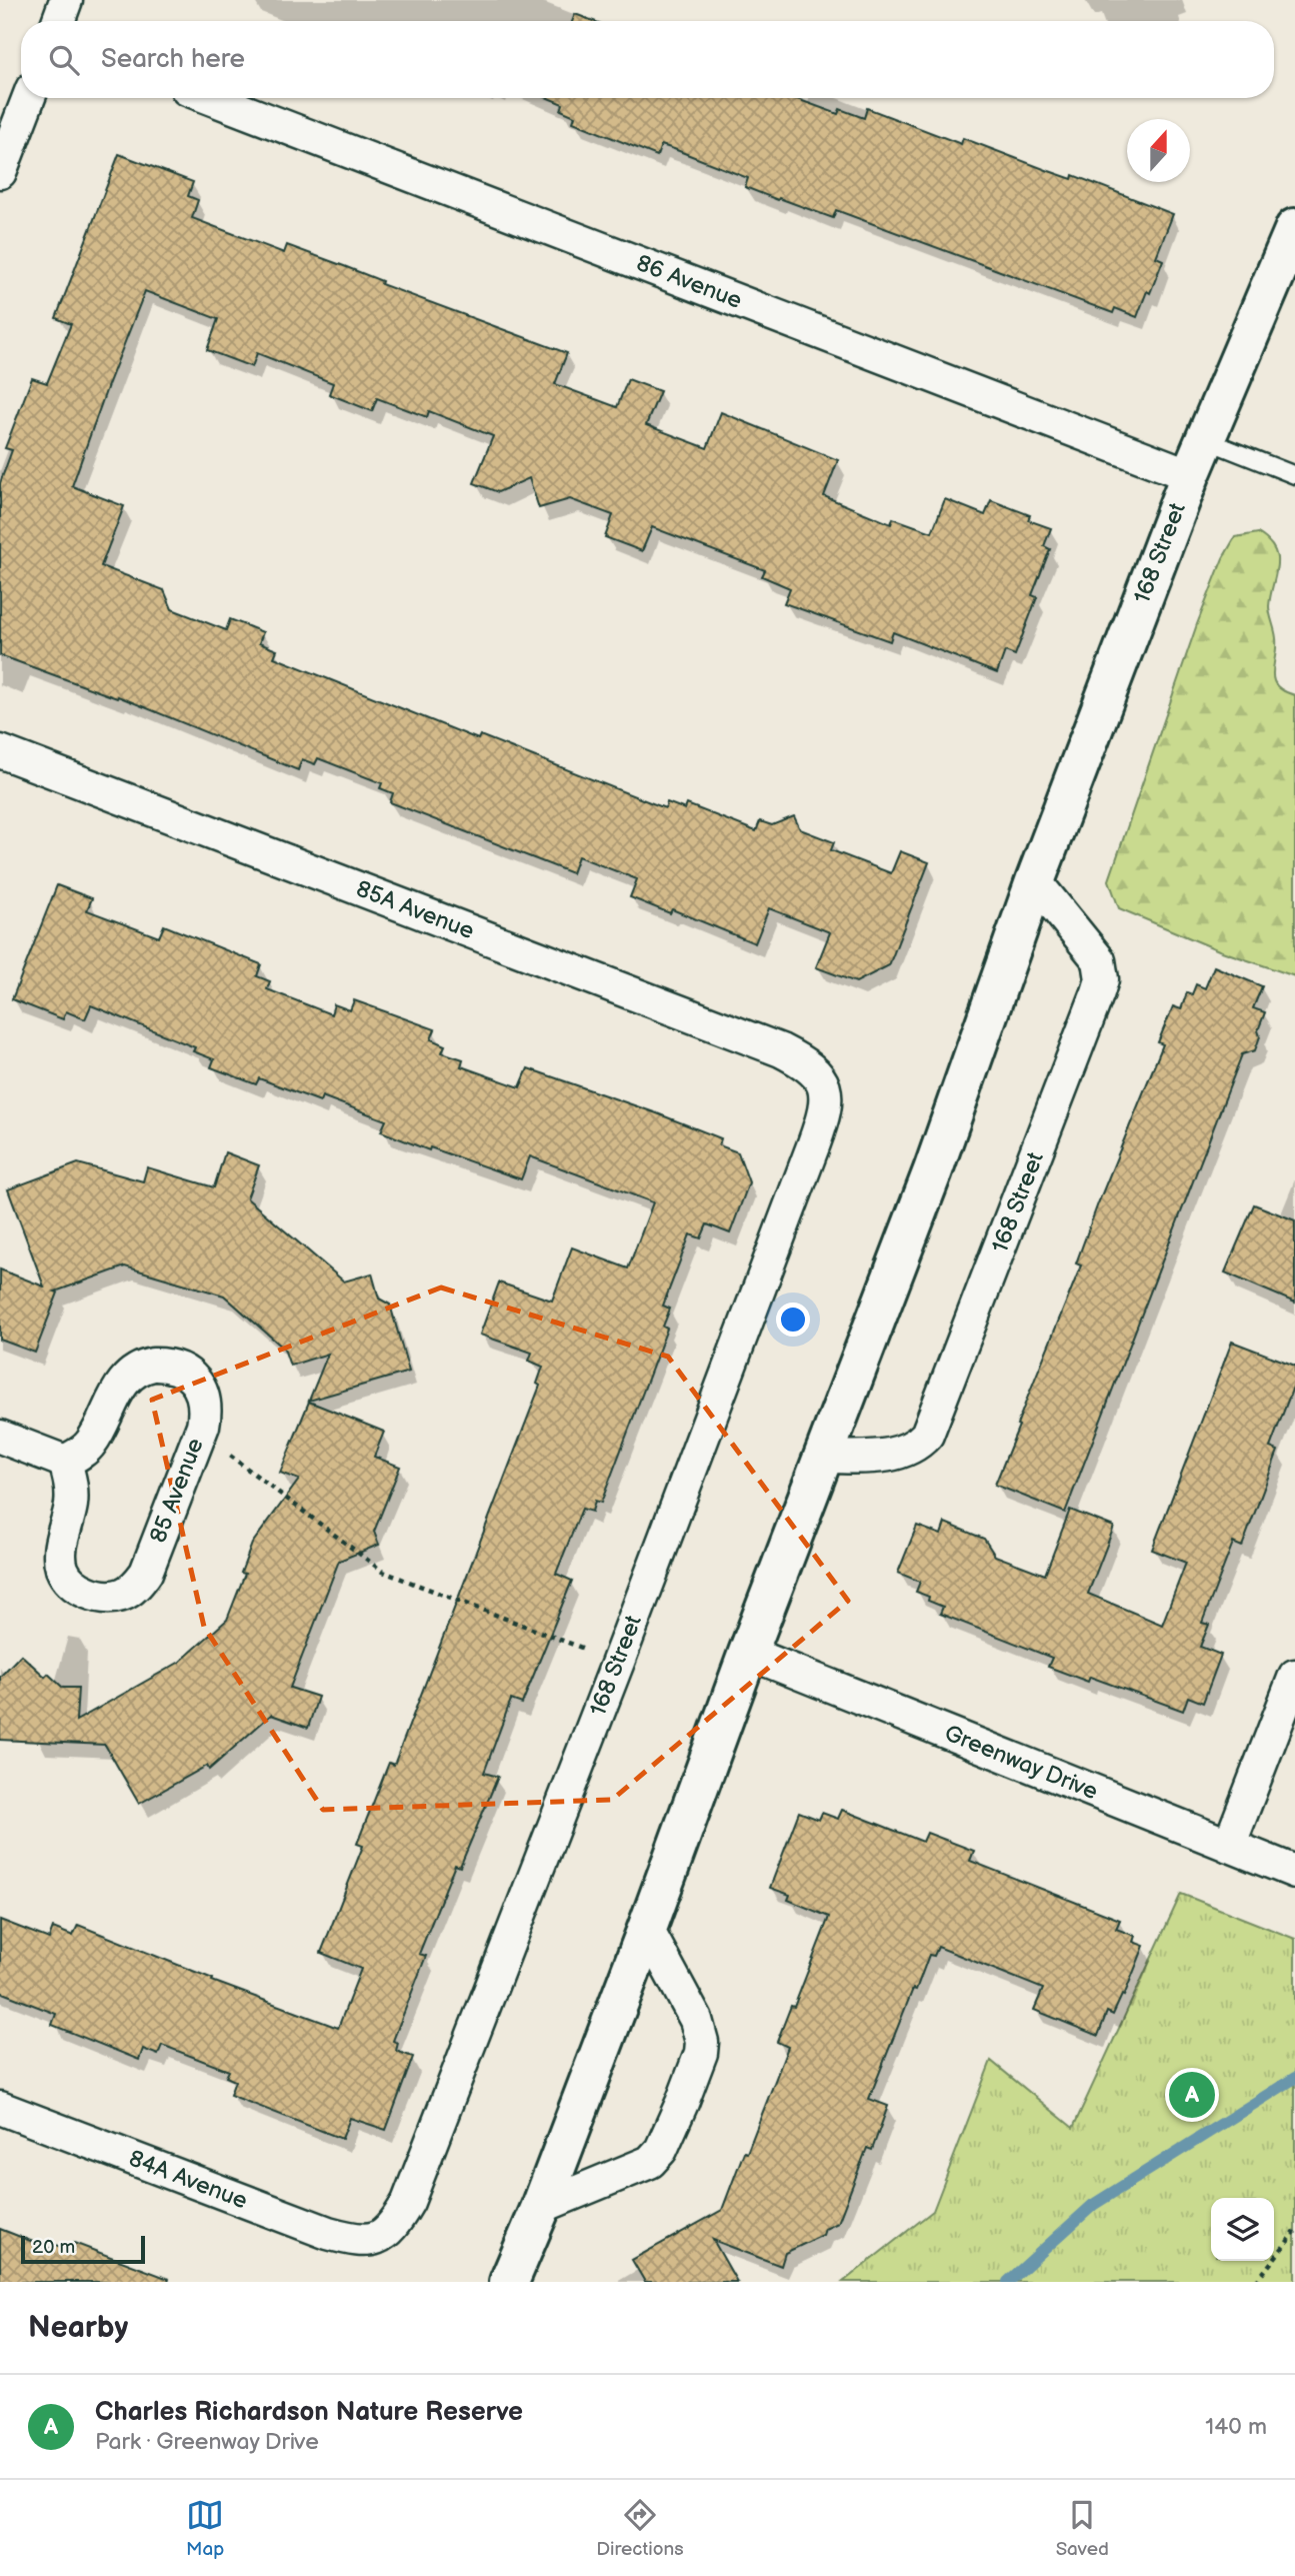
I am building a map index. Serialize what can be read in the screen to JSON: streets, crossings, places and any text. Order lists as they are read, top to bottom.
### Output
{
  "streets": {
    "main road": ["168 Street"],
    "street": [
      "86 Avenue",
      "85A Avenue",
      "85 Avenue",
      "Greenway Drive",
      "84A Avenue"
    ]
  },
  "crossings": [
    ["86 Avenue", "168 Street"],
    ["168 Street", "85A Avenue"],
    ["168 Street", "Greenway Drive"],
    ["168 Street", "84A Avenue"]
  ],
  "scale_bar": "20 m",
  "north": "top",
  "page": {
    "search": "Search here",
    "pins": "A",
    "scale": "20 m",
    "heading": "Nearby",
    "list": [
      {
        "mark": "A",
        "name": "Charles Richardson Nature Reserve",
        "note": "Park · Greenway Drive",
        "value": "140 m"
      }
    ],
    "nav": ["Map", "Directions", "Saved"]
  }
}
